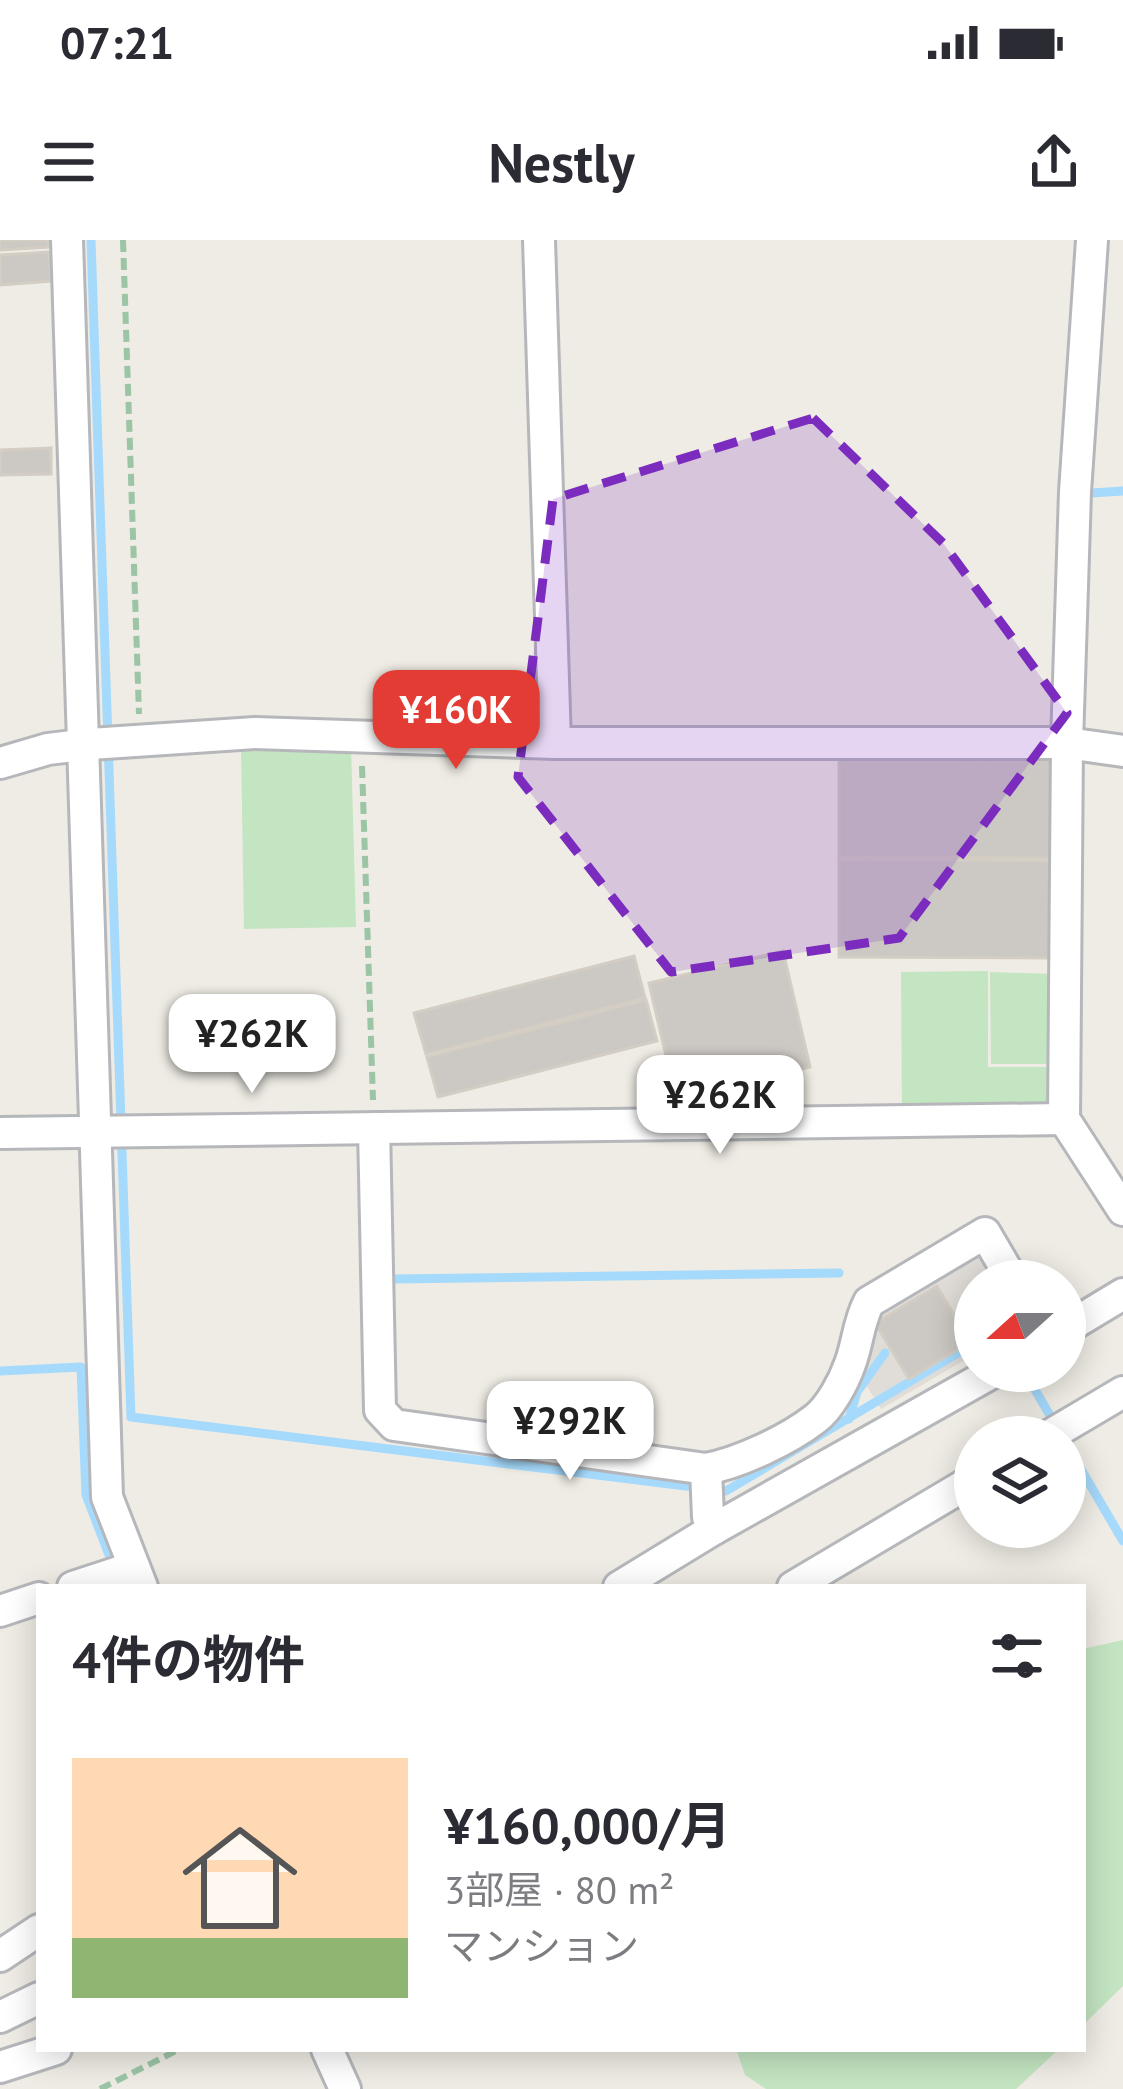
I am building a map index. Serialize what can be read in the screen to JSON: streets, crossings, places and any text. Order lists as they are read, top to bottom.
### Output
{
  "north": "left",
  "page": {
    "status": "07:21",
    "header": "Nestly",
    "price": [
      "¥160K",
      "¥262K",
      "¥262K",
      "¥292K"
    ],
    "heading": "4件の物件",
    "list": [
      {
        "name": "¥160,000/月",
        "note": "3部屋 · 80 m² · マンション"
      }
    ]
  }
}
